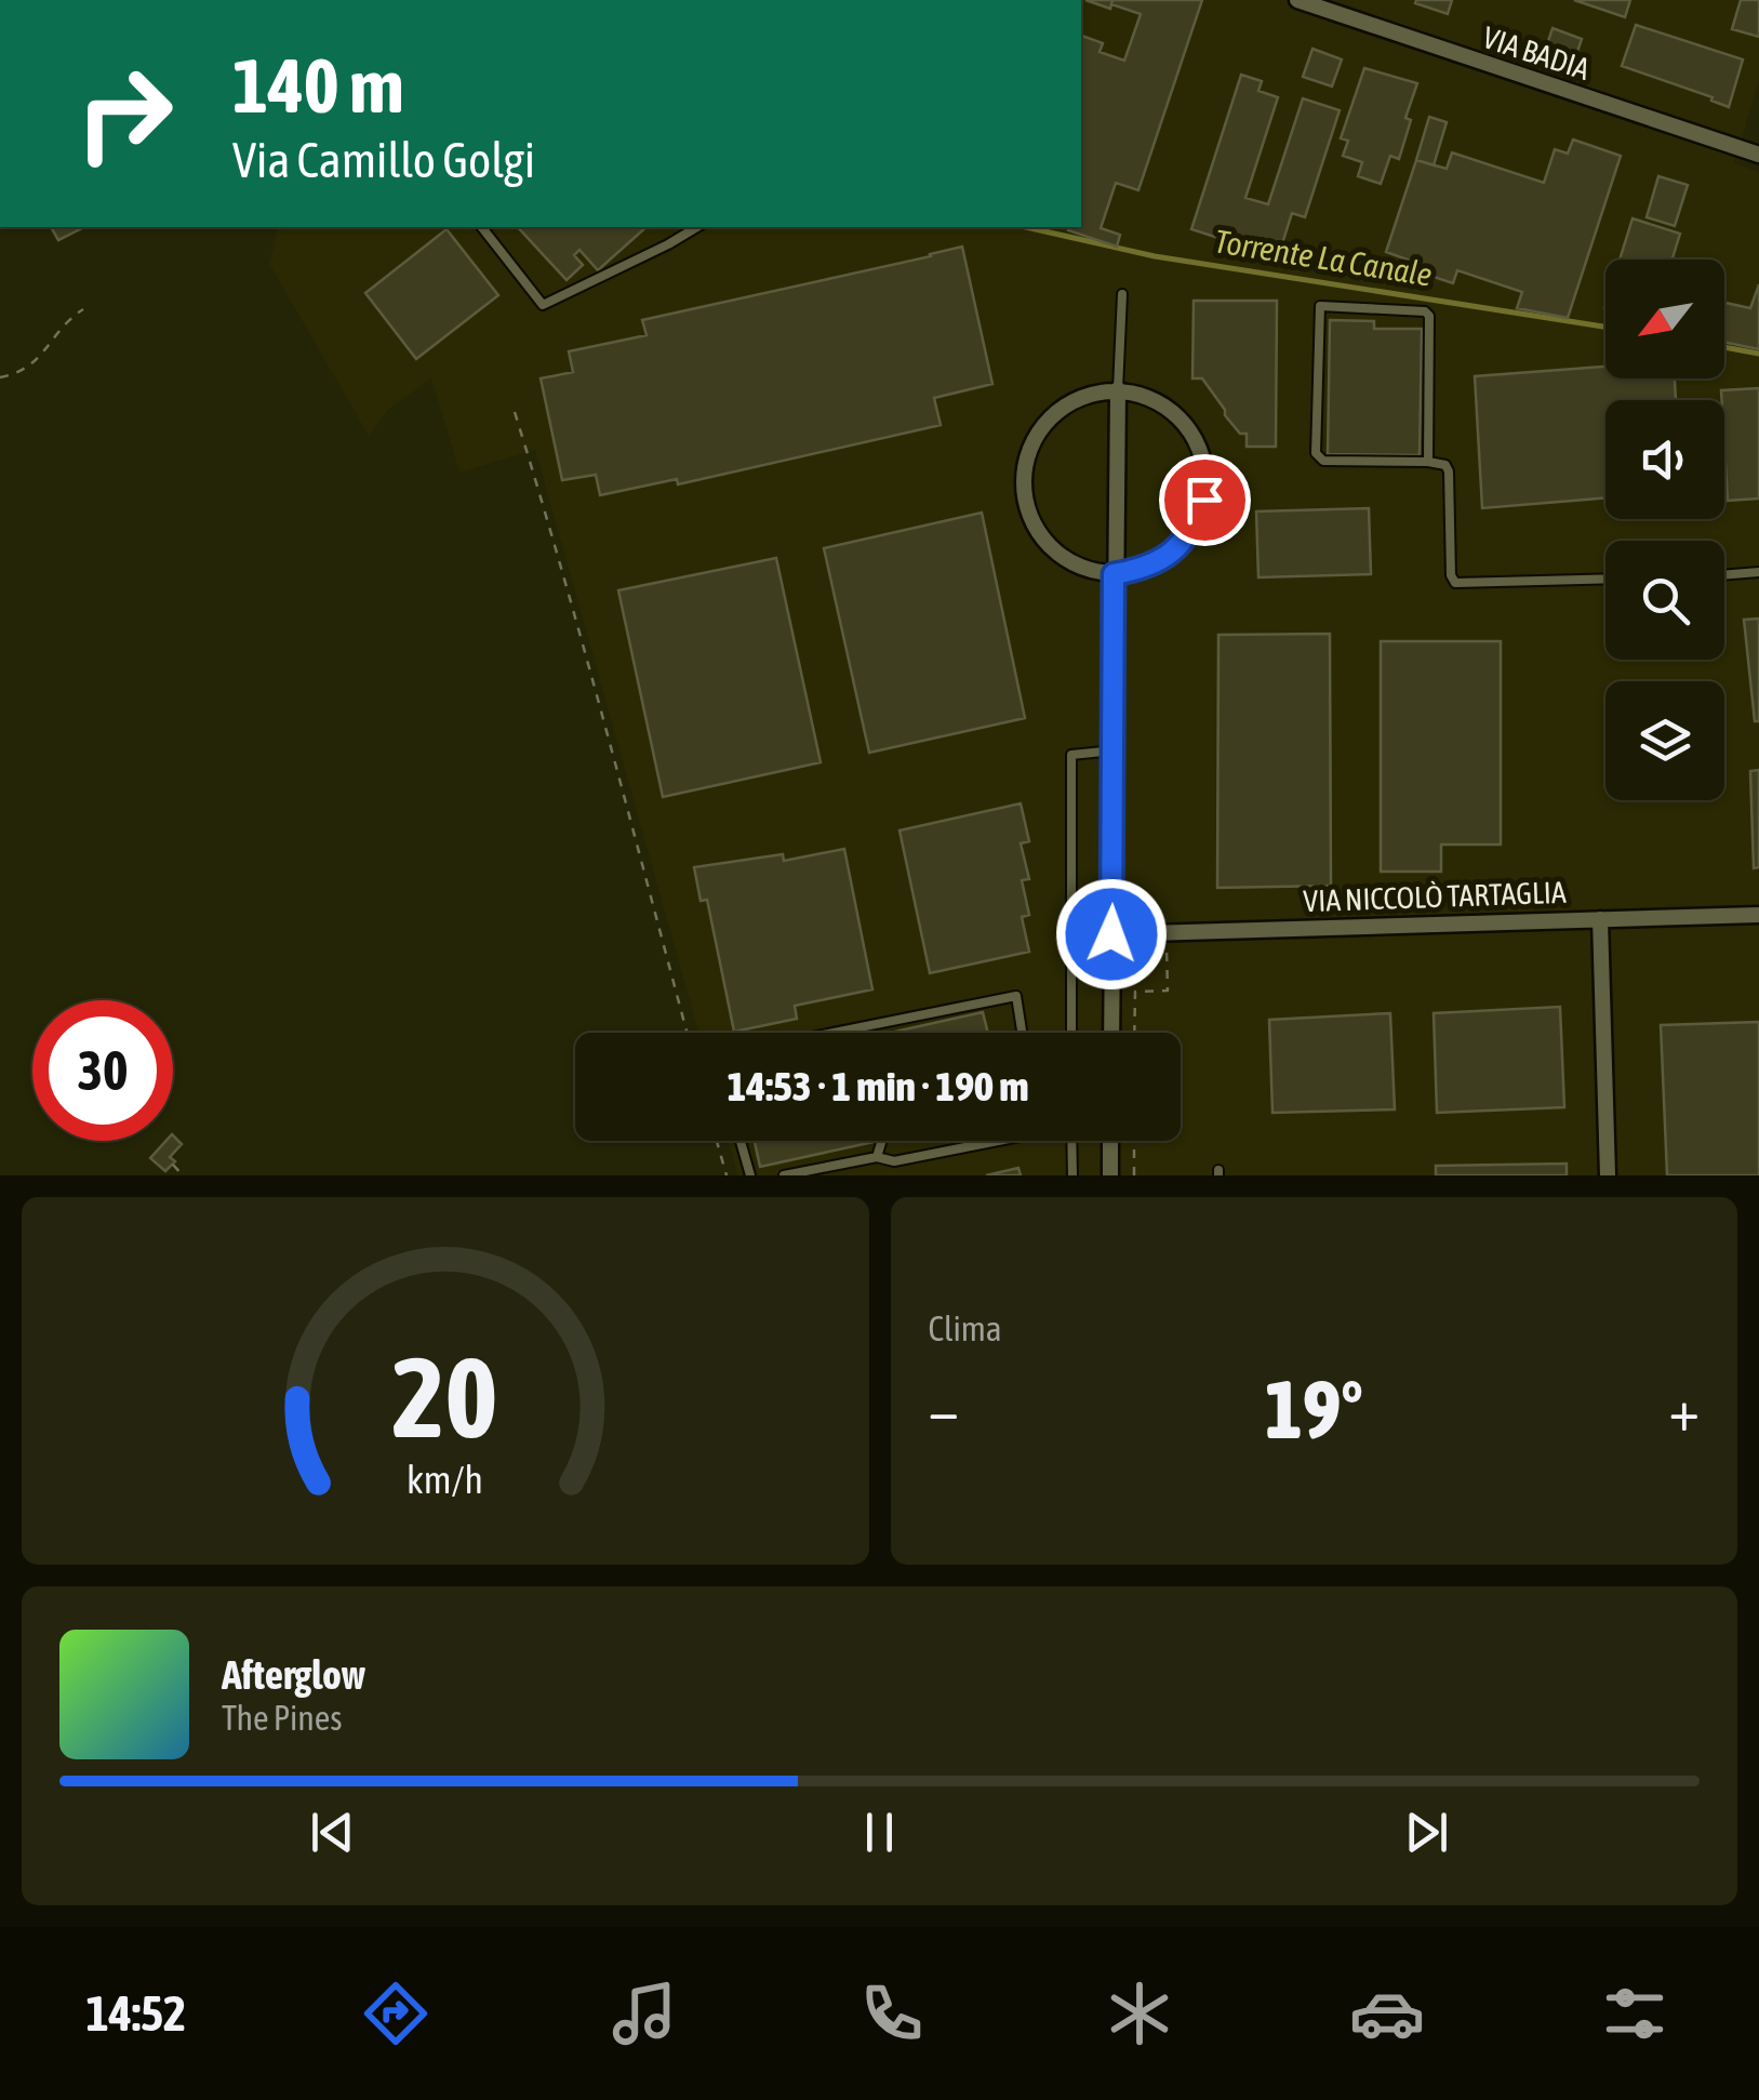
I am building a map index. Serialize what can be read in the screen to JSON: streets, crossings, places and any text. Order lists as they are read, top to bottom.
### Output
{
  "streets": {
    "street": ["VIA BADIA", "VIA NICCOLÒ TARTAGLIA"]
  },
  "water": ["Torrente La Canale"],
  "north": "bottom left",
  "page": {
    "turn": ["140 m", "Via Camillo Golgi"],
    "limit": "30",
    "trip": "14:53 · 1 min · 190 m",
    "tile": "Clima",
    "heat": ["−", "19°", "+"],
    "song": ["Afterglow", "The Pines"],
    "tabs": "14:52",
    "gauge": ["20", "km/h"]
  }
}
